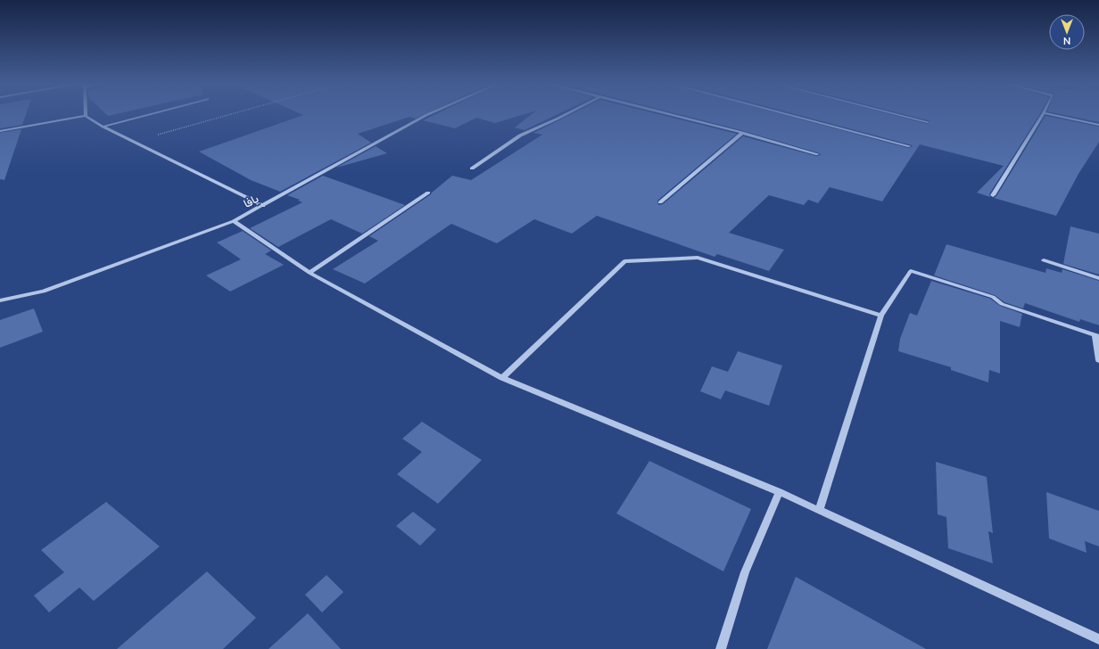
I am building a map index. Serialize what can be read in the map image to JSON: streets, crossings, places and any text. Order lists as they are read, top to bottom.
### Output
{
  "streets": {
    "street": ["يافا"]
  },
  "north": "bottom"
}
